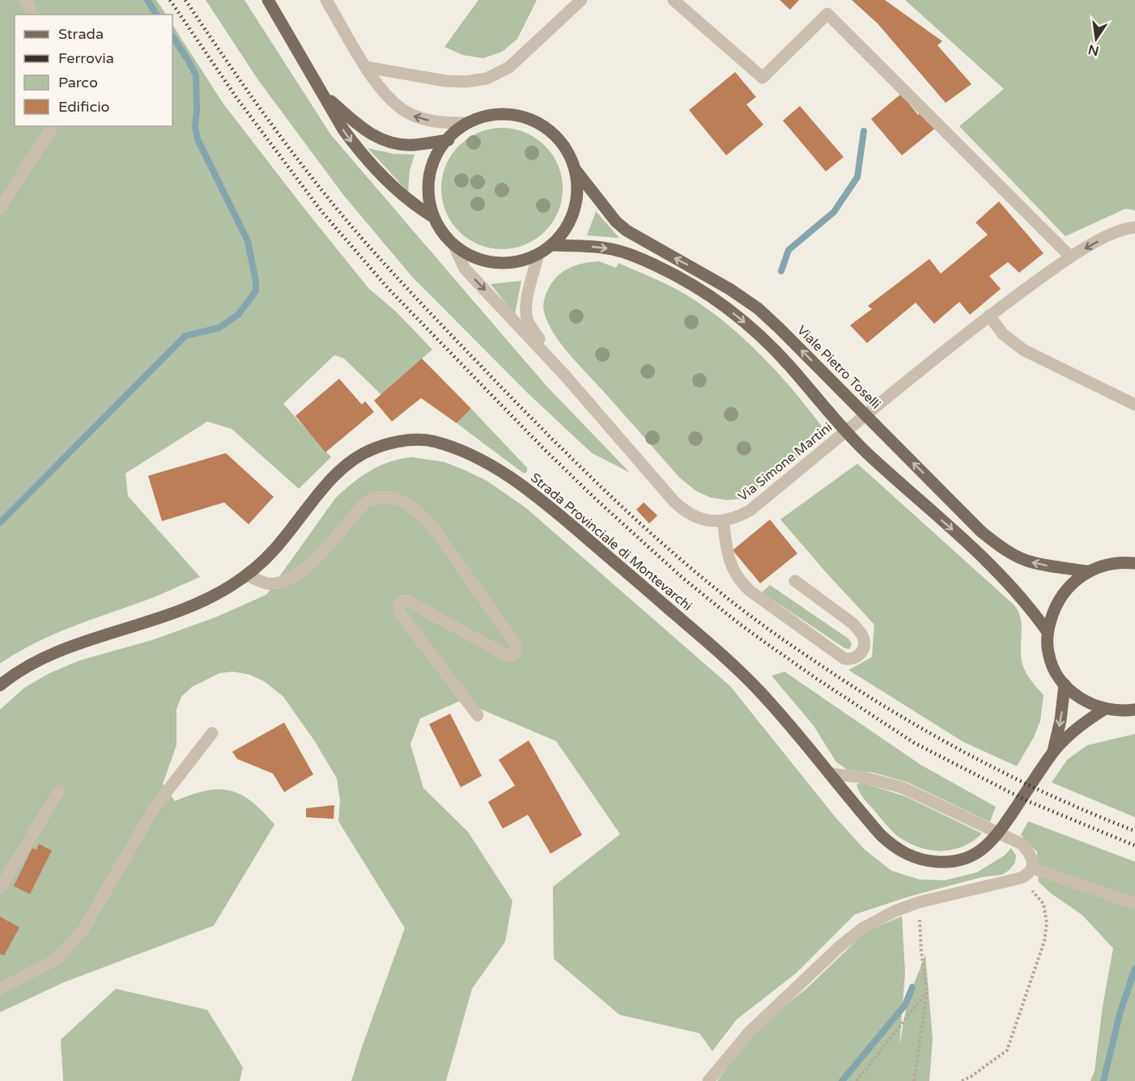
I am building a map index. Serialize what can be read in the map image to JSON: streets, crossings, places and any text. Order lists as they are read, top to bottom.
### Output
{
  "streets": {
    "main road": ["Viale Pietro Toselli", "Strada Provinciale di Montevarchi"],
    "street": ["Via Simone Martini"]
  },
  "crossings": [
    ["Viale Pietro Toselli", "Via Simone Martini"],
    ["Viale Pietro Toselli", "Strada Provinciale di Montevarchi"]
  ],
  "legend": [
    "Strada",
    "Ferrovia",
    "Parco",
    "Edificio"
  ],
  "north": "bottom"
}
